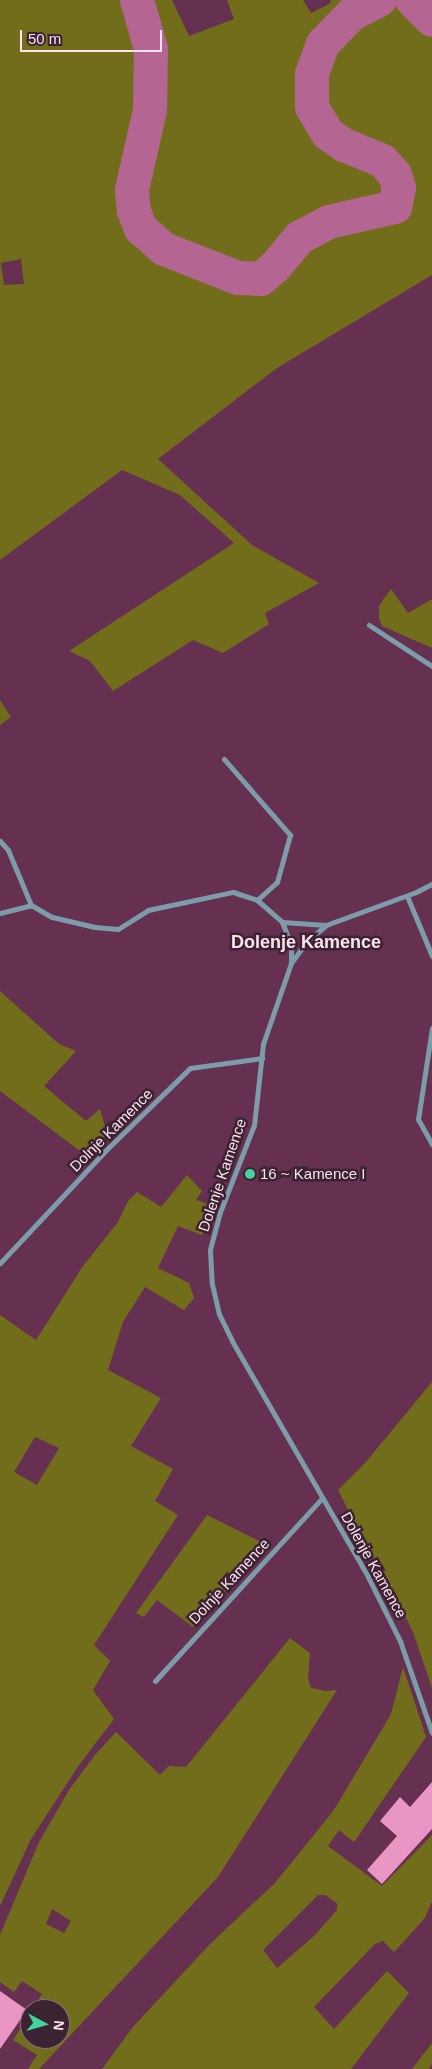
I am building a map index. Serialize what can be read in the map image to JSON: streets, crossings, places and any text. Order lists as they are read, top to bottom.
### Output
{
  "streets": {
    "street": ["Dolnje Kamence", "Dolenje Kamence"]
  },
  "crossings": [
    ["Dolnje Kamence", "Dolenje Kamence"]
  ],
  "districts": ["Dolenje Kamence"],
  "places": ["16 ~ Kamence I"],
  "scale_bar": "50 m",
  "north": "right"
}
